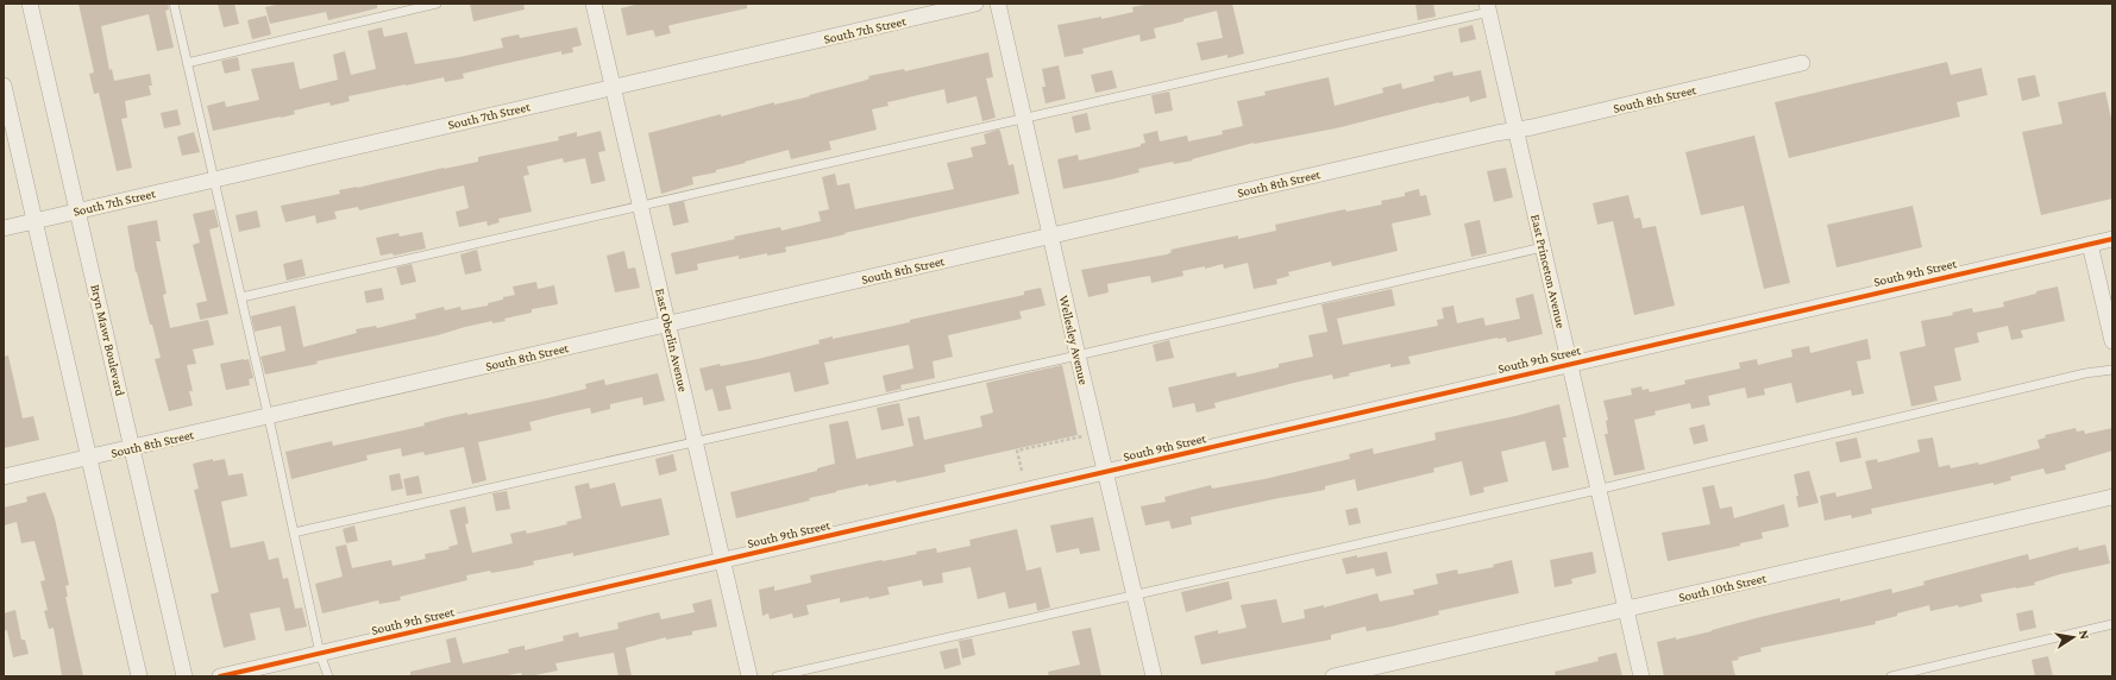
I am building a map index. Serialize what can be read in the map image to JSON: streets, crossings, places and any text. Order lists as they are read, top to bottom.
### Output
{
  "streets": {
    "street": [
      "South 7th Street",
      "South 8th Street",
      "East Princeton Avenue",
      "South 9th Street",
      "Bryn Mawr Boulevard",
      "East Oberlin Avenue",
      "Wellesley Avenue",
      "South 10th Street"
    ]
  },
  "crossings": [
    ["South 7th Street", "Bryn Mawr Boulevard"],
    ["South 7th Street", "East Oberlin Avenue"],
    ["South 8th Street", "East Princeton Avenue"],
    ["South 8th Street", "Bryn Mawr Boulevard"],
    ["South 8th Street", "East Oberlin Avenue"],
    ["South 8th Street", "Wellesley Avenue"],
    ["East Princeton Avenue", "South 9th Street"],
    ["East Princeton Avenue", "South 10th Street"],
    ["South 9th Street", "East Oberlin Avenue"],
    ["South 9th Street", "Wellesley Avenue"]
  ],
  "north": "right"
}
